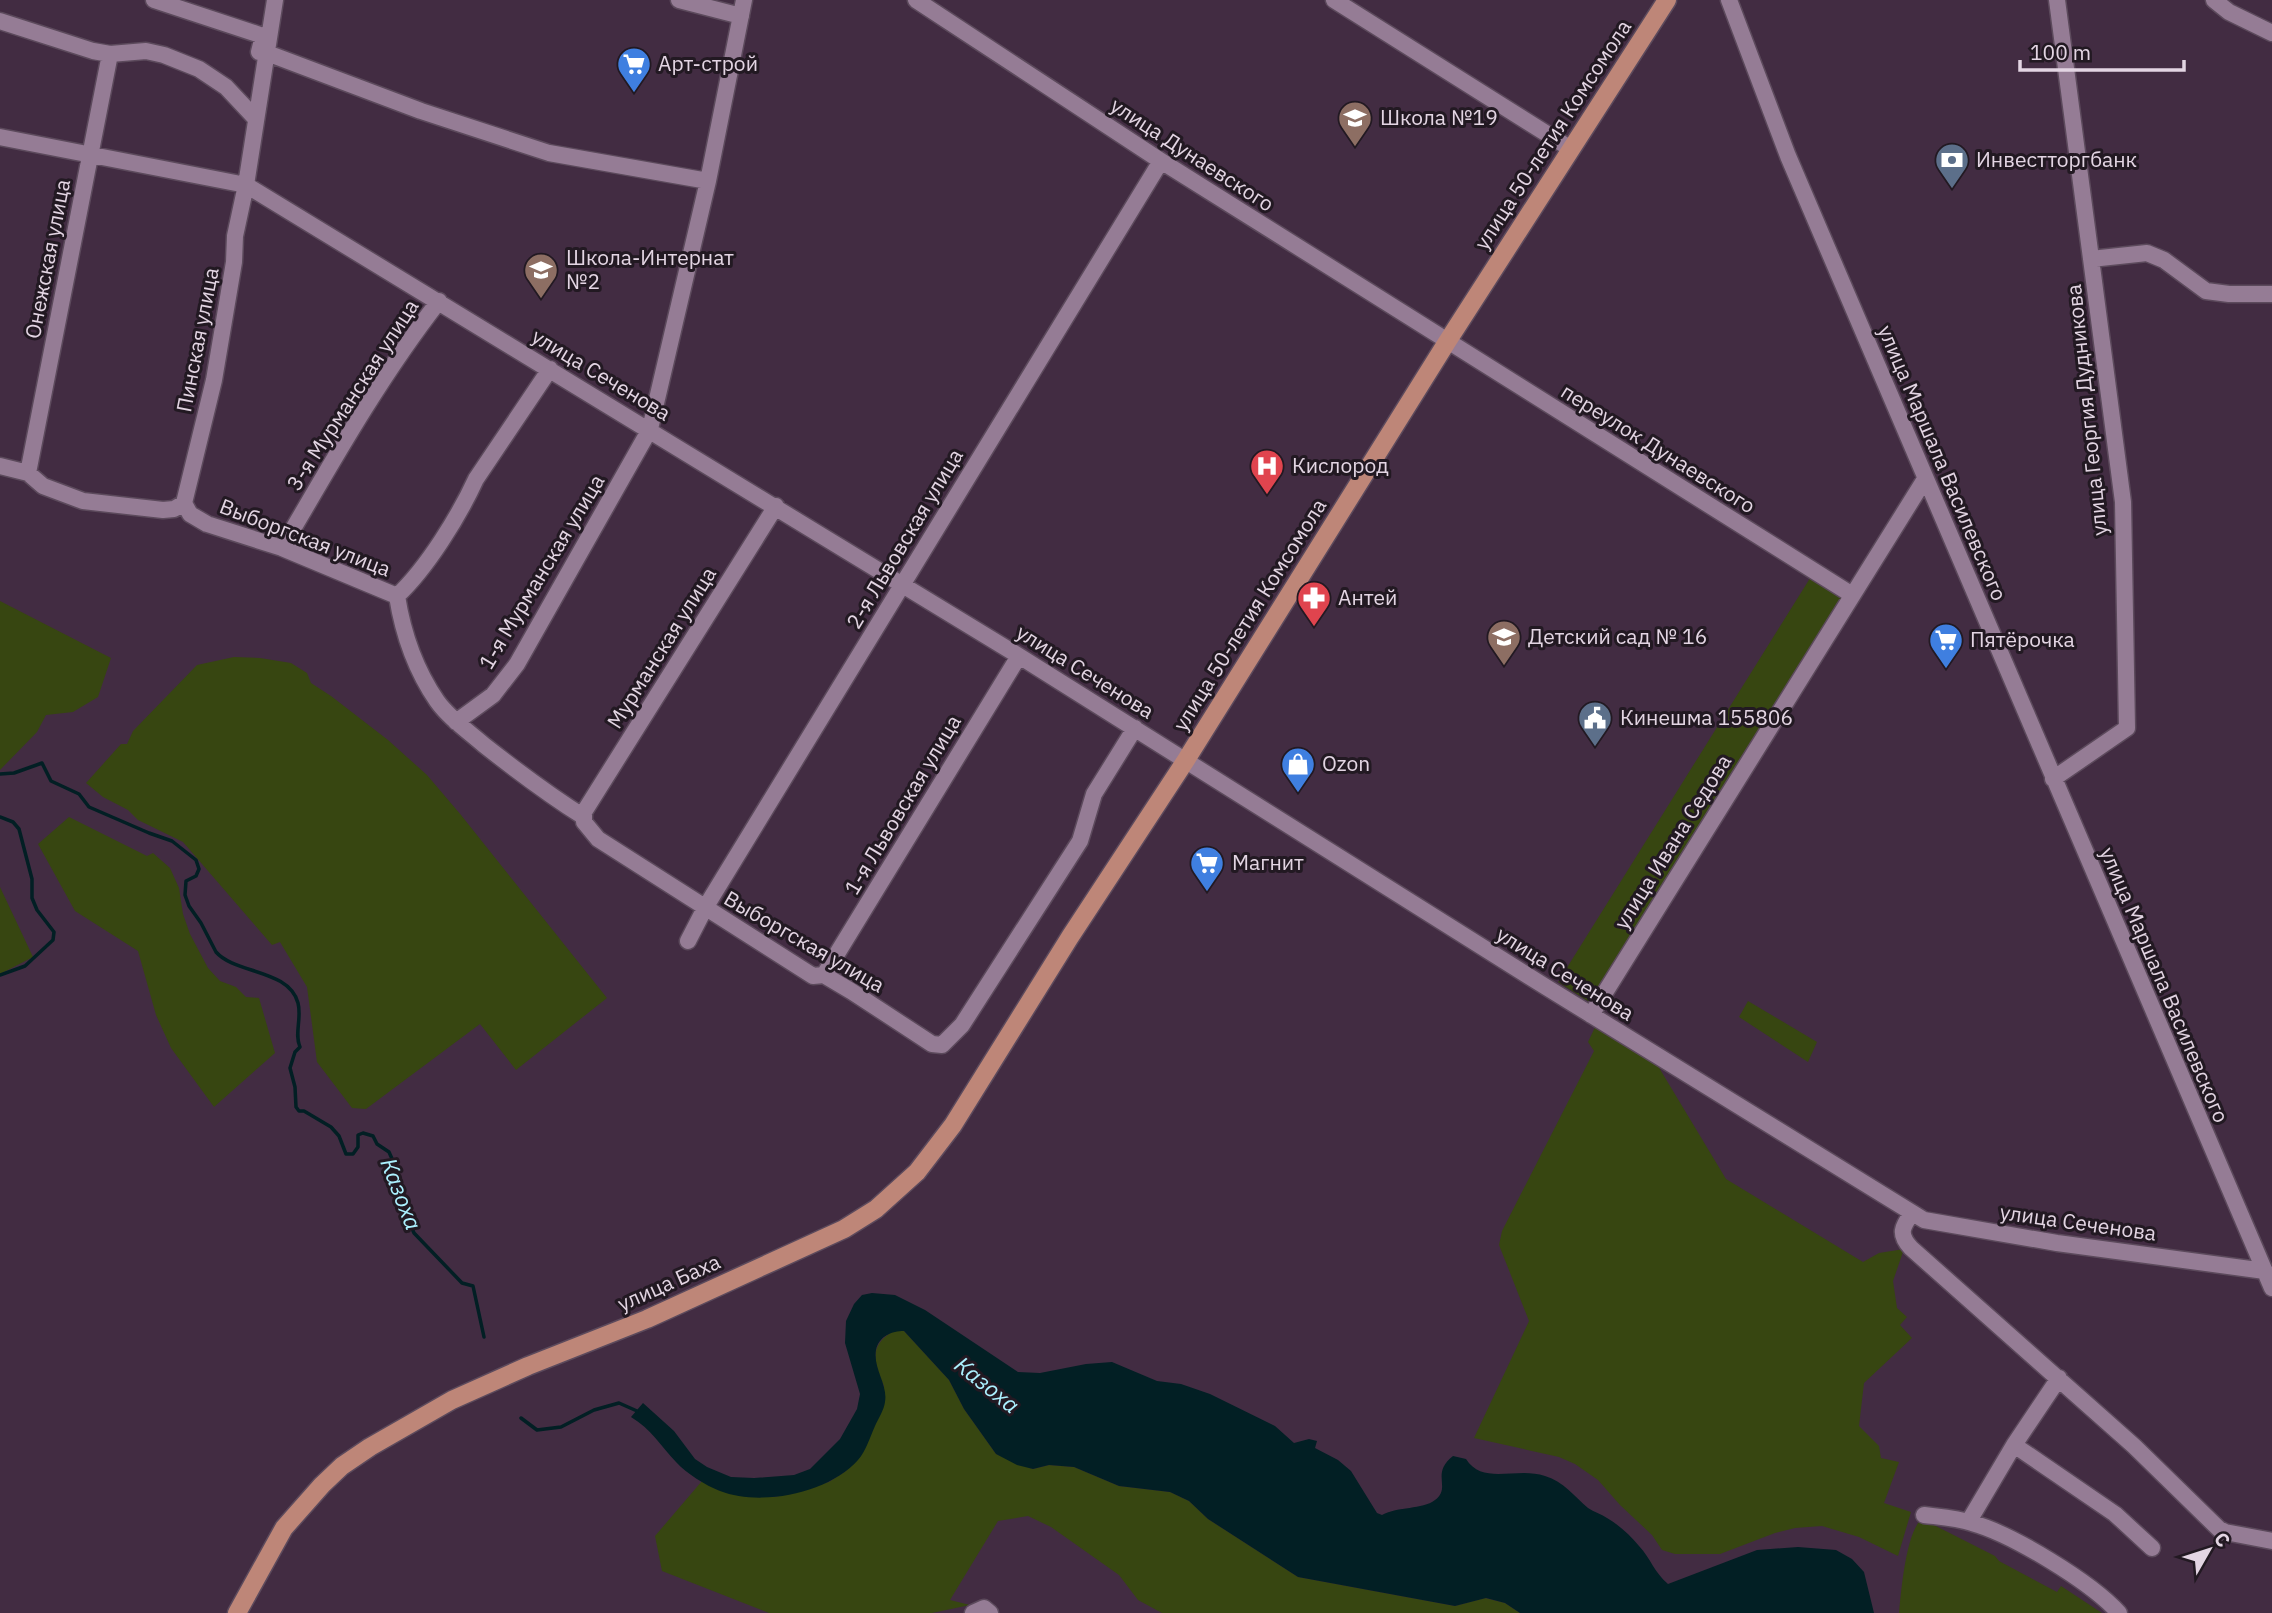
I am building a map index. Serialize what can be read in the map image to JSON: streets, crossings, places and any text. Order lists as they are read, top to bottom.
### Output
{
  "streets": {
    "main road": ["улица 50-летия Комсомола", "улица Баха"],
    "street": [
      "улица Дунаевского",
      "Онежская улица",
      "Пинская улица",
      "улица Сеченова",
      "3-я Мурманская улица",
      "улица Георгия Дудникова",
      "переулок Дунаевского",
      "улица Маршала Василевского",
      "Выборгская улица",
      "2-я Львовская улица",
      "1-я Мурманская улица",
      "Мурманская улица",
      "1-я Львовская улица",
      "улица Ивана Седова"
    ]
  },
  "crossings": [
    ["улица 50-летия Комсомола", "улица Дунаевского"],
    ["улица 50-летия Комсомола", "улица Сеченова"],
    ["улица 50-летия Комсомола", "переулок Дунаевского"],
    ["улица 50-летия Комсомола", "улица Баха"],
    ["улица Дунаевского", "переулок Дунаевского"],
    ["улица Дунаевского", "2-я Львовская улица"],
    ["Онежская улица", "улица Сеченова"],
    ["Пинская улица", "улица Сеченова"],
    ["Пинская улица", "Выборгская улица"],
    ["улица Сеченова", "3-я Мурманская улица"],
    ["улица Сеченова", "улица Маршала Василевского"],
    ["улица Сеченова", "Выборгская улица"],
    ["улица Сеченова", "2-я Львовская улица"],
    ["улица Сеченова", "1-я Мурманская улица"],
    ["улица Сеченова", "Мурманская улица"],
    ["улица Сеченова", "1-я Львовская улица"],
    ["улица Сеченова", "улица Ивана Седова"],
    ["3-я Мурманская улица", "Выборгская улица"],
    ["улица Георгия Дудникова", "улица Маршала Василевского"],
    ["улица Маршала Василевского", "улица Ивана Седова"],
    ["Выборгская улица", "2-я Львовская улица"],
    ["Выборгская улица", "1-я Мурманская улица"],
    ["Выборгская улица", "Мурманская улица"],
    ["Выборгская улица", "1-я Львовская улица"]
  ],
  "water": ["Казоха"],
  "places": {
    "supermarket": ["Арт-строй", "Пятёрочка", "Магнит"],
    "school or university": ["Школа №19", "Школа-Интернат №2", "Детский сад № 16"],
    "bank": ["Инвестторгбанк"],
    "hospital": ["Кислород"],
    "pharmacy": ["Антей"],
    "public building": ["Кинешма 155806"],
    "shop": ["Ozon"]
  },
  "scale_bar": "100 m",
  "north": "top right"
}
